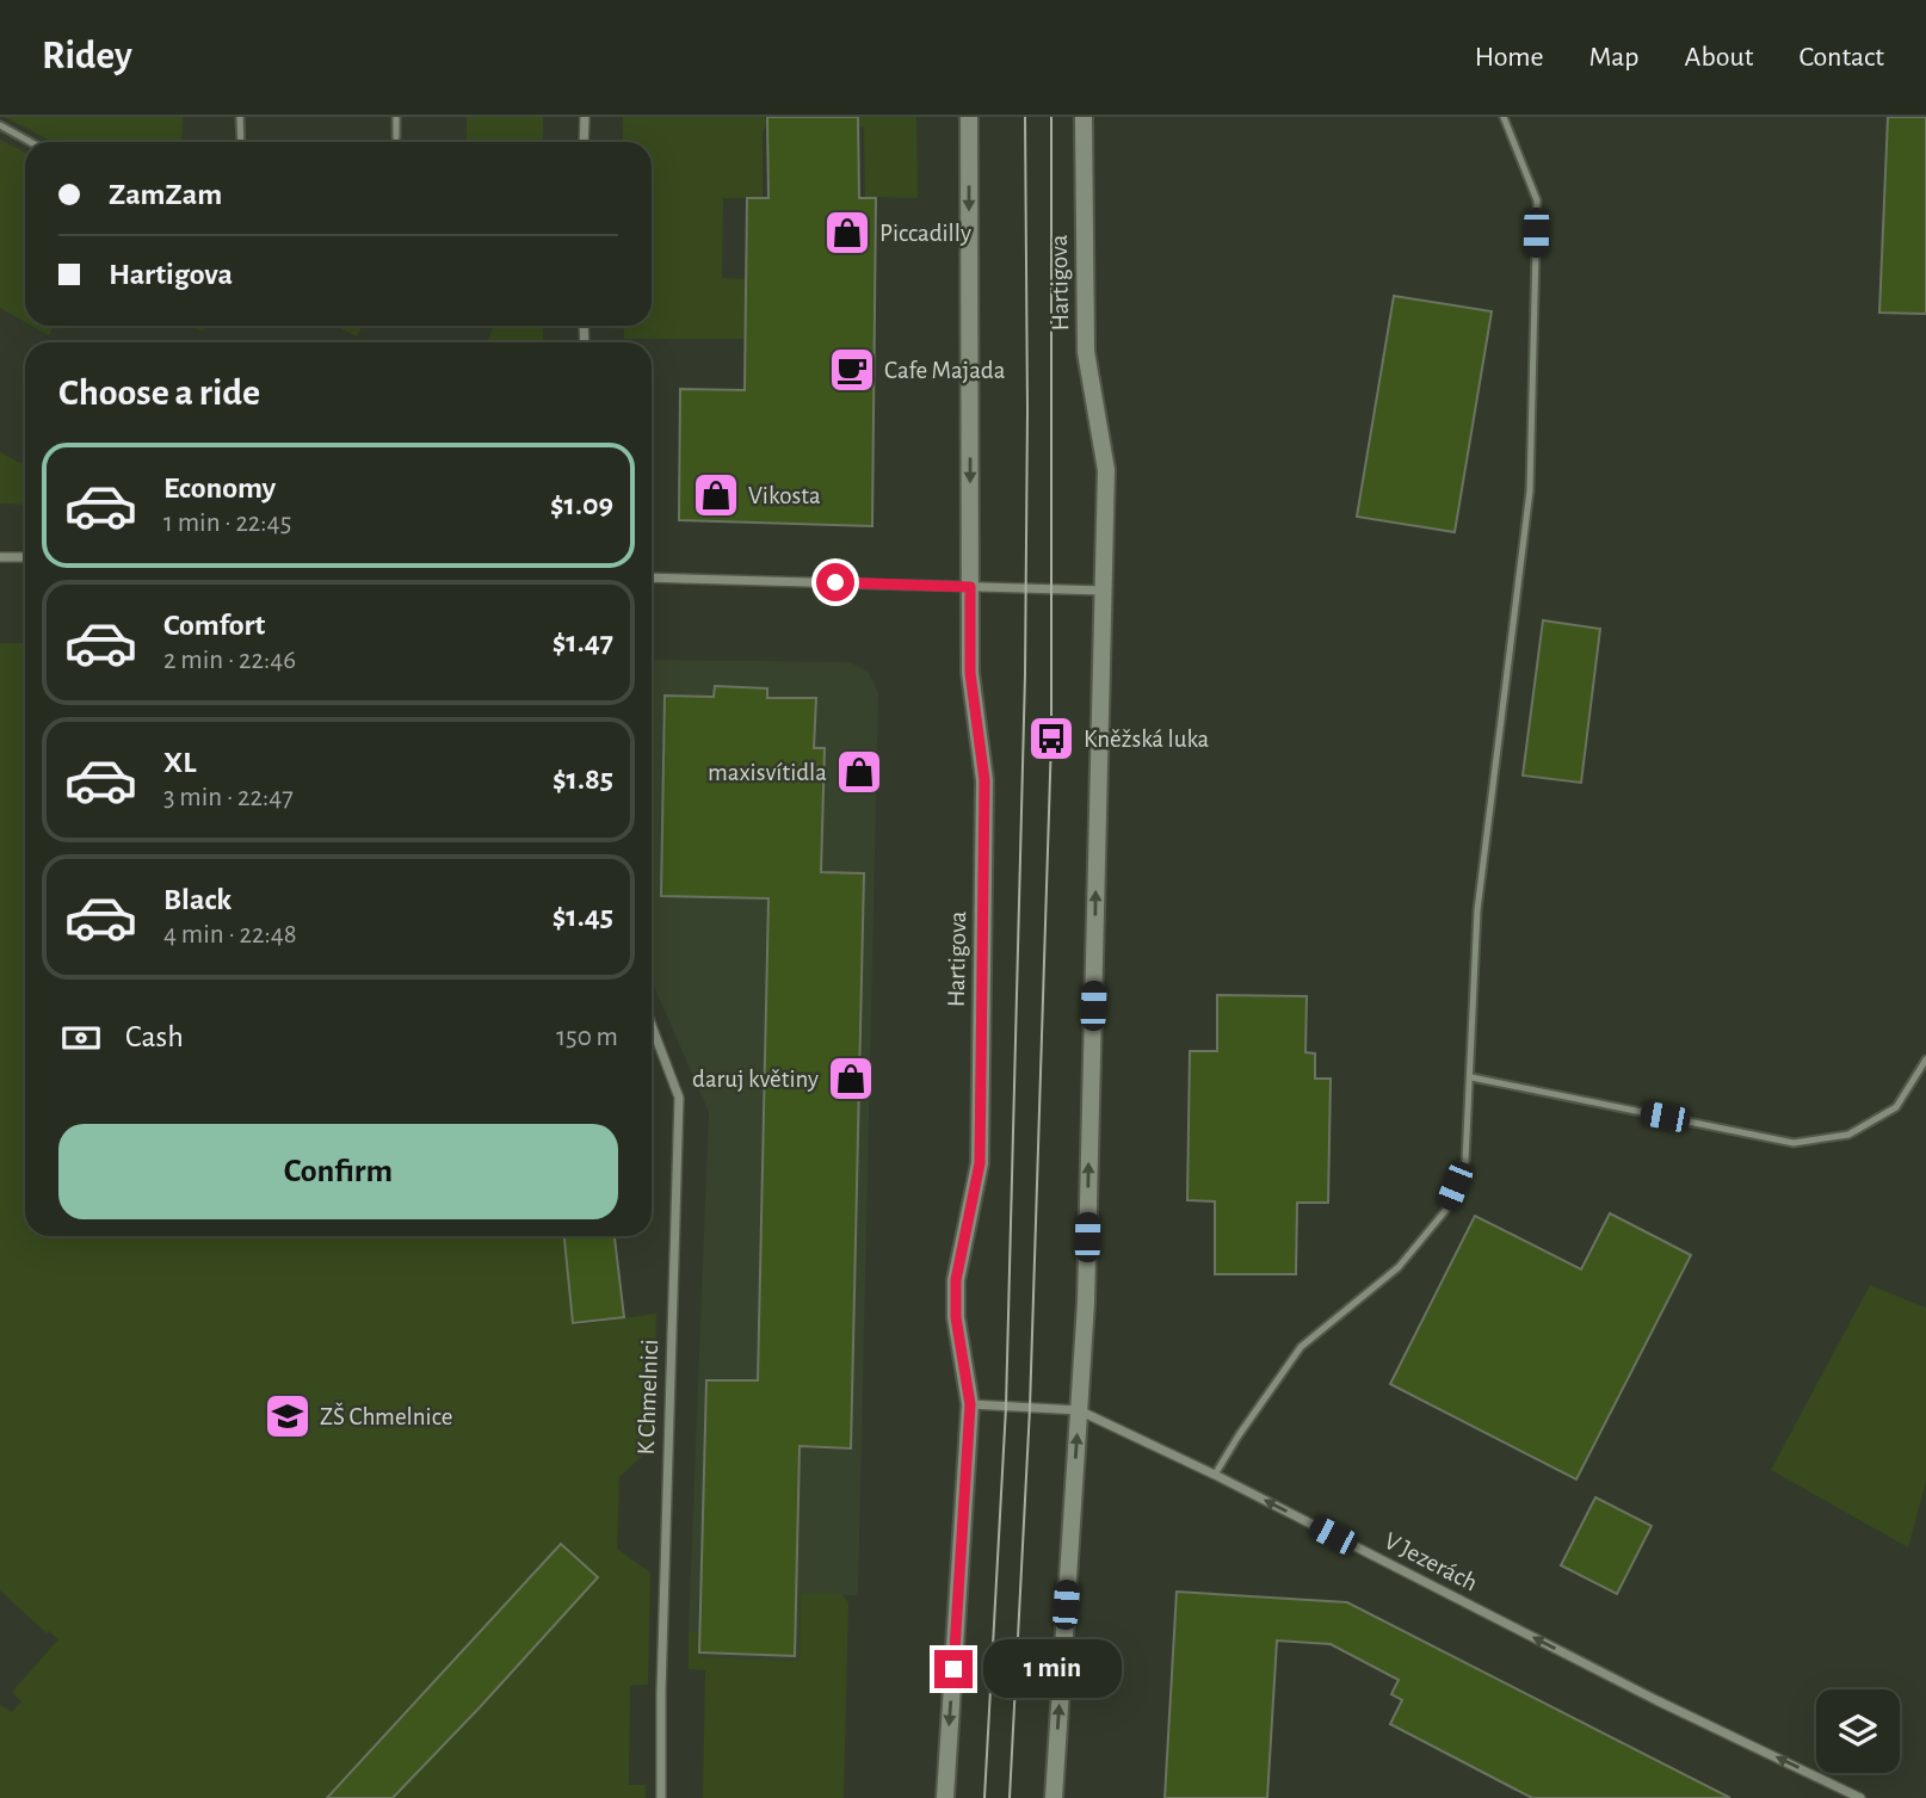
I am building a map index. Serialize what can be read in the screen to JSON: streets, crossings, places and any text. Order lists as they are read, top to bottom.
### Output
{
  "streets": {
    "main road": ["Hartigova"],
    "street": ["K Chmelnici", "V Jezerách"]
  },
  "crossings": [
    ["Hartigova", "V Jezerách"]
  ],
  "one_way": ["V Jezerách"],
  "places": {
    "shop": [
      "Piccadilly",
      "Vikosta",
      "maxisvítidla",
      "daruj květiny"
    ],
    "cafe": ["Cafe Majada"],
    "bus stop": ["Kněžská luka"],
    "school or university": ["ZŠ Chmelnice"]
  },
  "page": {
    "header": "Ridey",
    "nav": [
      "Home",
      "Map",
      "About",
      "Contact"
    ],
    "banner": ["ZamZam", "Hartigova"],
    "heading": "Choose a ride",
    "list": [
      {
        "name": "Economy",
        "note": "1 min · 22:45",
        "value": "$1.09"
      },
      {
        "name": "Comfort",
        "note": "2 min · 22:46",
        "value": "$1.47"
      },
      {
        "name": "XL",
        "note": "3 min · 22:47",
        "value": "$1.85"
      },
      {
        "name": "Black",
        "note": "4 min · 22:48",
        "value": "$1.45"
      }
    ],
    "pay": ["Cash", "150 m"],
    "buttons": "Confirm",
    "bubble": "1 min"
  }
}
